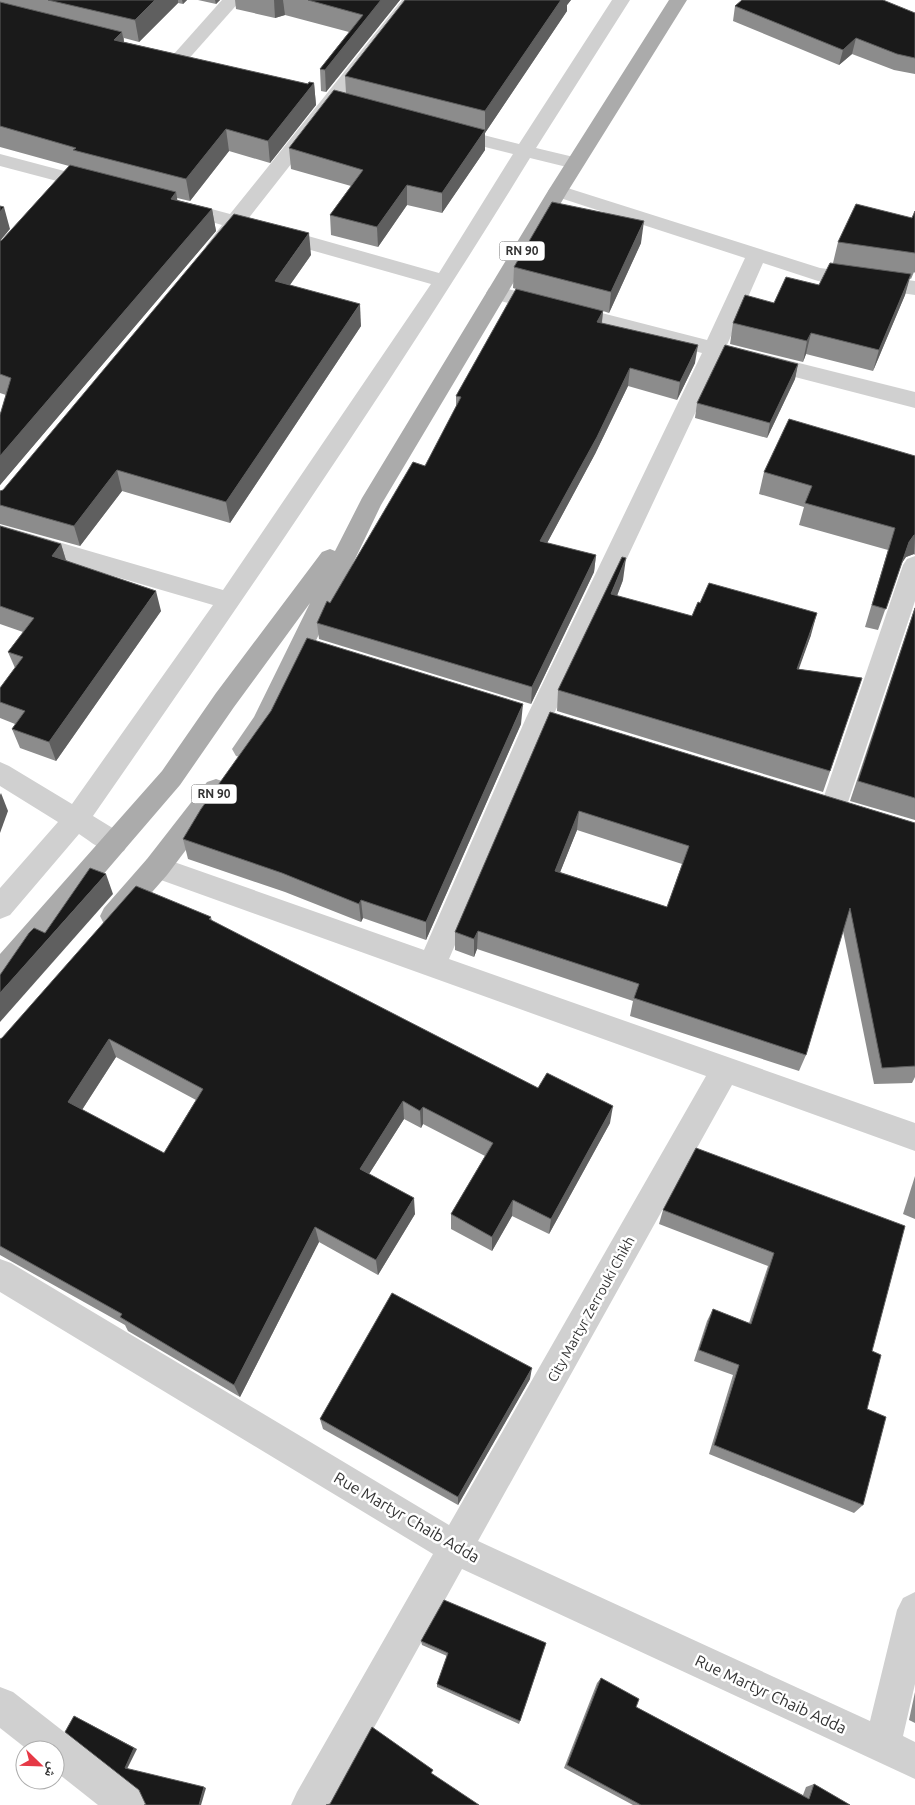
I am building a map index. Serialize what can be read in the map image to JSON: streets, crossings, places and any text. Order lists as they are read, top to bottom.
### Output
{
  "streets": {
    "main road": ["RN 90"],
    "street": ["City Martyr Zerrouki Chikh", "Rue Martyr Chaib Adda"]
  },
  "crossings": [
    ["City Martyr Zerrouki Chikh", "Rue Martyr Chaib Adda"]
  ],
  "north": "bottom right"
}
